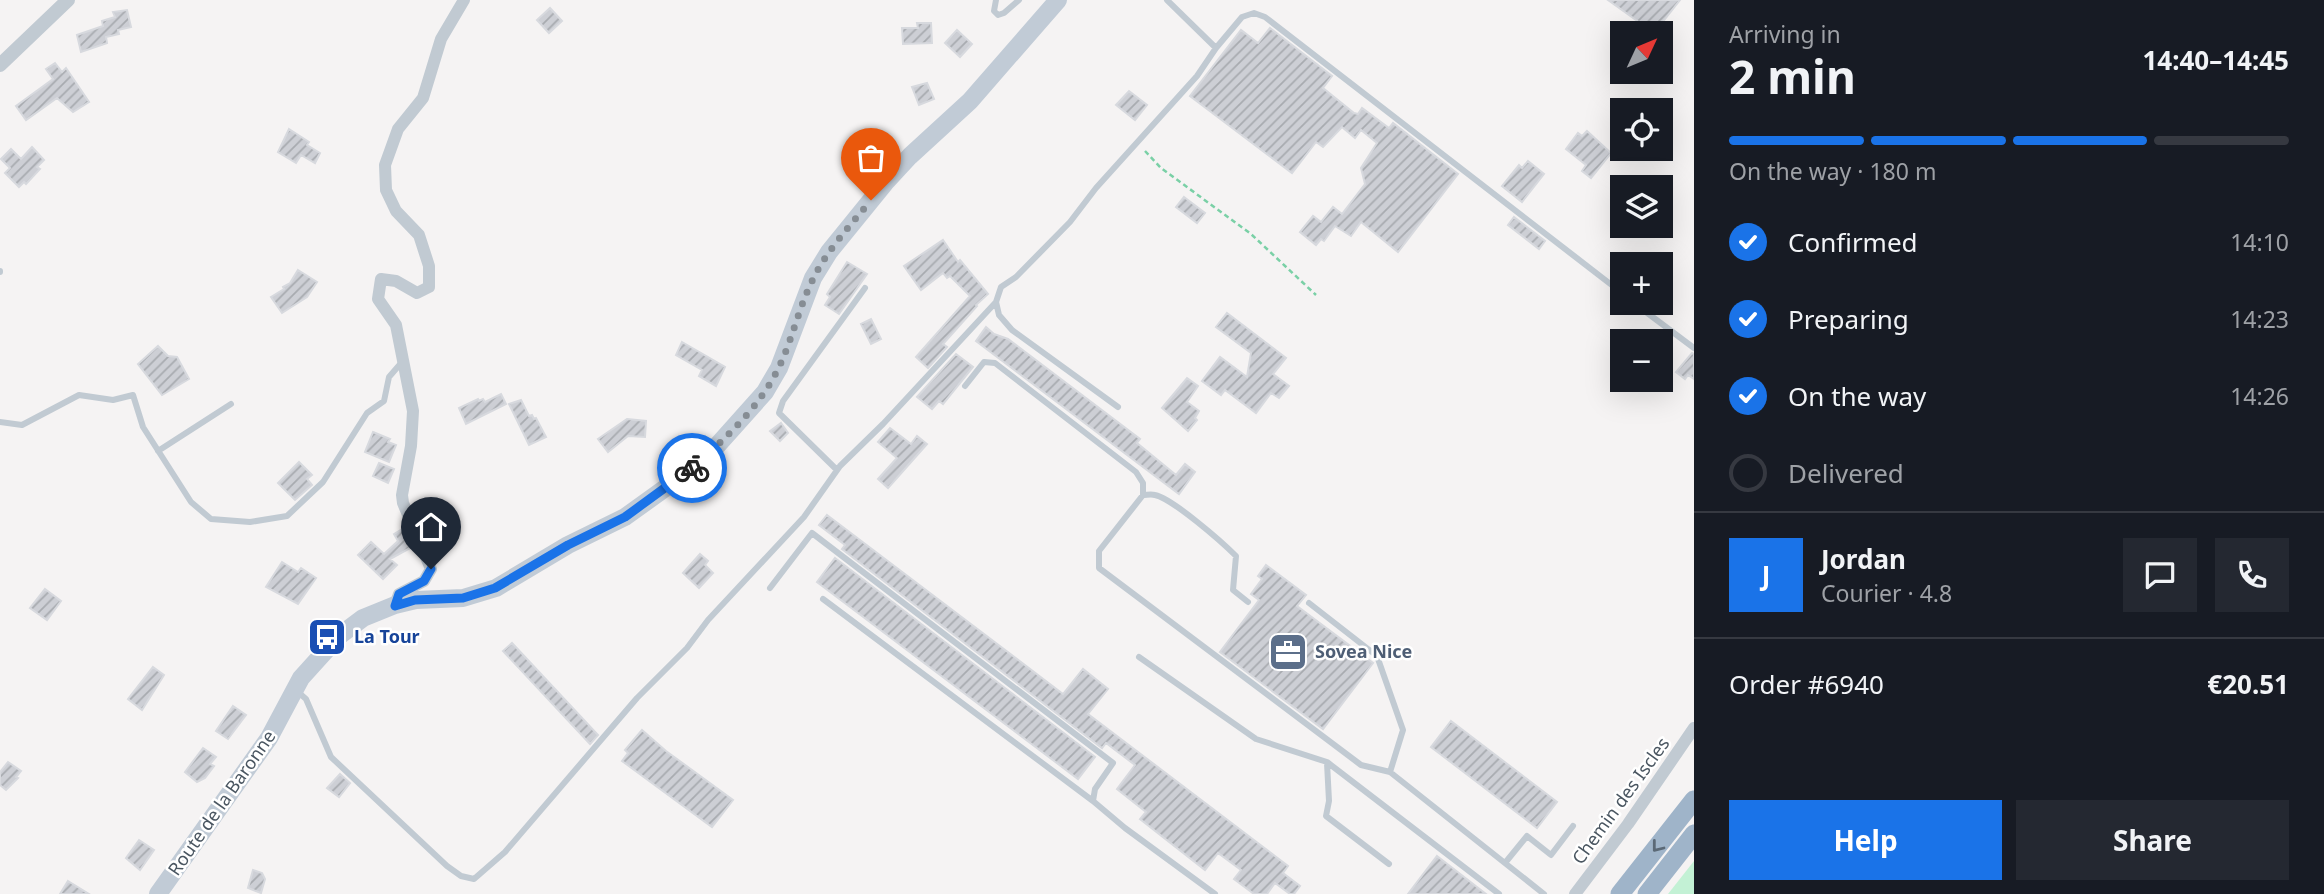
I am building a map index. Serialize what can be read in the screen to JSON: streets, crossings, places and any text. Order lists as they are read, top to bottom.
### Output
{
  "streets": {
    "main road": ["Route de la Baronne"],
    "street": ["Chemin des Iscles"]
  },
  "places": {
    "bus stop": ["La Tour"],
    "office": ["Sovea Nice"]
  },
  "north": "top right",
  "page": {
    "heading": ["2 min", "Arriving in", "14:40–14:45"],
    "panel": [
      "Jordan",
      "Courier · 4.8",
      "Order #6940",
      "€20.51"
    ],
    "map_buttons": ["+", "−"],
    "bar": "On the way · 180 m",
    "list": [
      ["Confirmed", "14:10"],
      ["Preparing", "14:23"],
      ["On the way", "14:26"],
      "Delivered"
    ],
    "round": "J",
    "buttons": ["Help", "Share"]
  }
}
